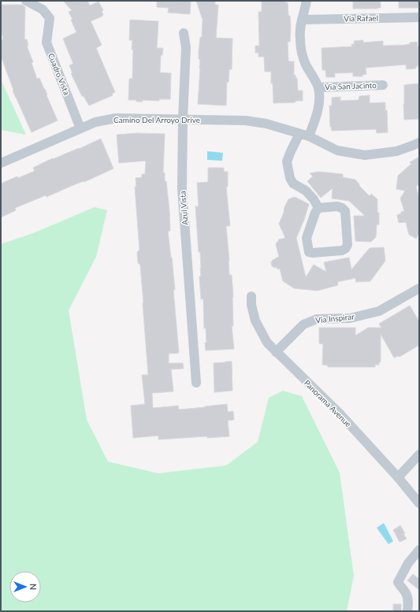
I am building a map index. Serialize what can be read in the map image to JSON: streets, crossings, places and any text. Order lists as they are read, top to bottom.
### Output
{
  "streets": {
    "street": [
      "Via Rafael",
      "Cuadro Vista",
      "Via San Jacinto",
      "Camino Del Arroyo Drive",
      "Azul Vista",
      "Via Inspirar",
      "Panorama Avenue"
    ]
  },
  "crossings": [
    ["Cuadro Vista", "Camino Del Arroyo Drive"],
    ["Camino Del Arroyo Drive", "Azul Vista"],
    ["Via Inspirar", "Panorama Avenue"]
  ],
  "north": "right"
}
